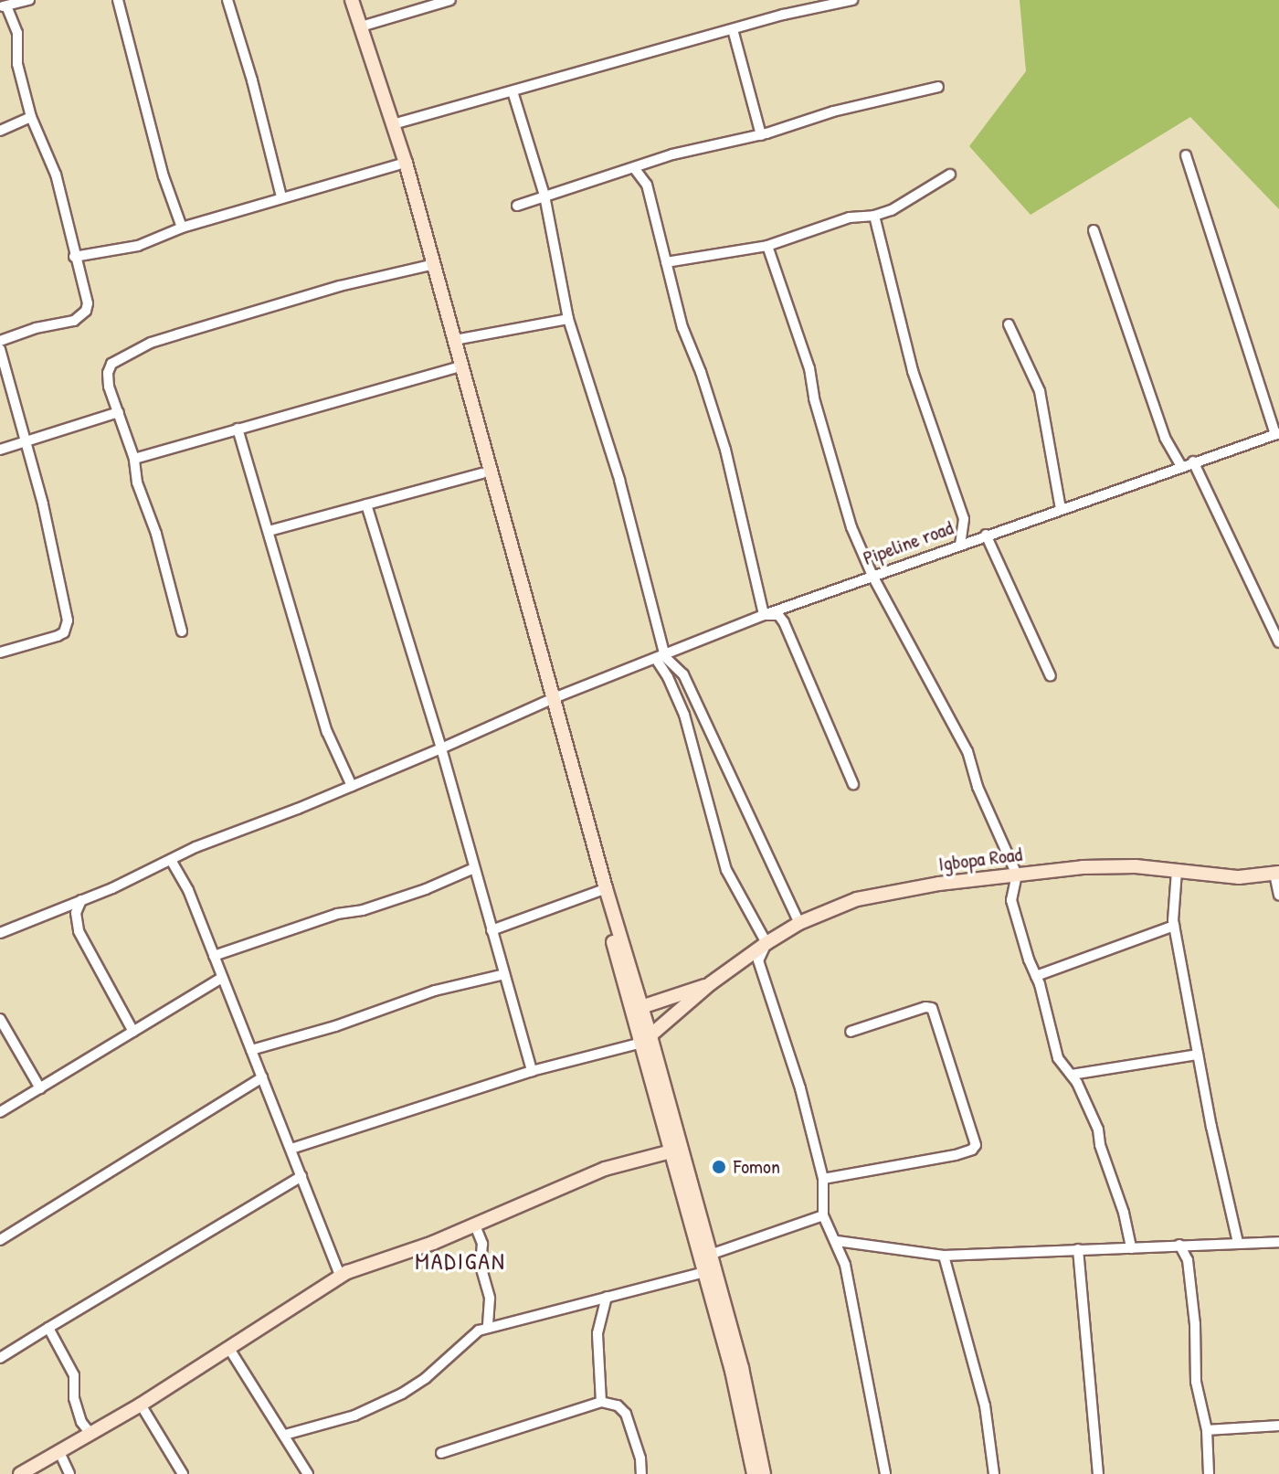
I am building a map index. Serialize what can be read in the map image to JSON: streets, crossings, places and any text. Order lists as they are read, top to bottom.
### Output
{
  "streets": {
    "main road": ["Igbopa Road"],
    "street": ["Pipeline road"]
  },
  "districts": ["MADIGAN"],
  "places": ["Fomon"]
}
